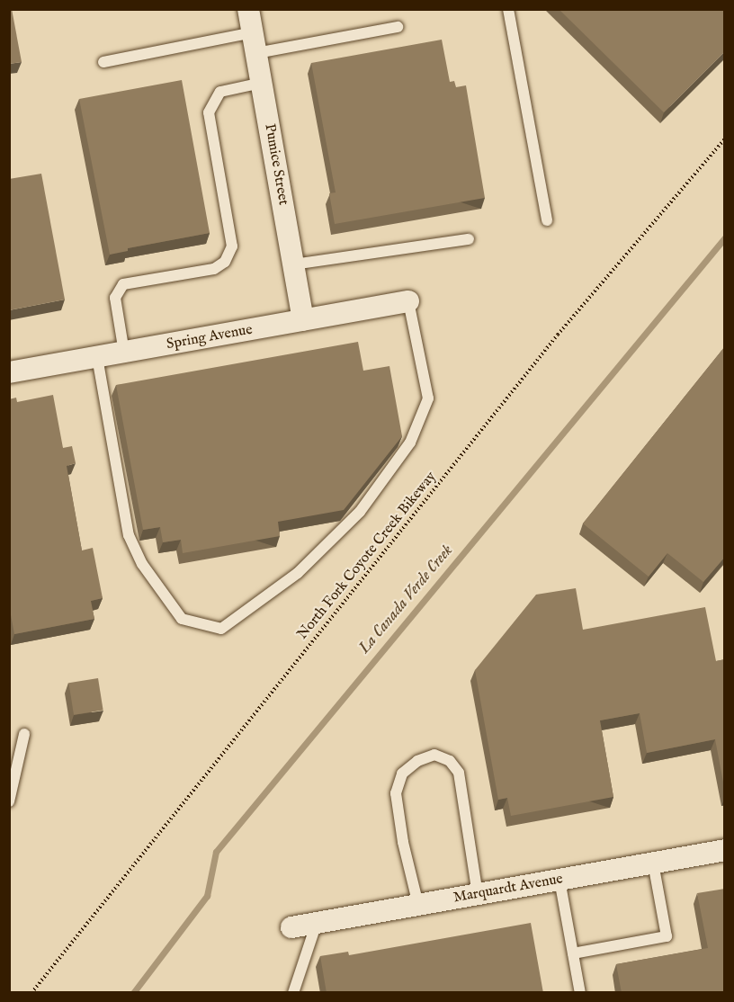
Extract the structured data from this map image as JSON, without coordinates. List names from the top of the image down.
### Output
{
  "streets": {
    "street": ["Pumice Street", "Spring Avenue", "Marquardt Avenue"],
    "path": ["North Fork Coyote Creek Bikeway"]
  },
  "crossings": [
    ["Pumice Street", "Spring Avenue"]
  ],
  "water": ["La Canada Verde Creek"]
}
